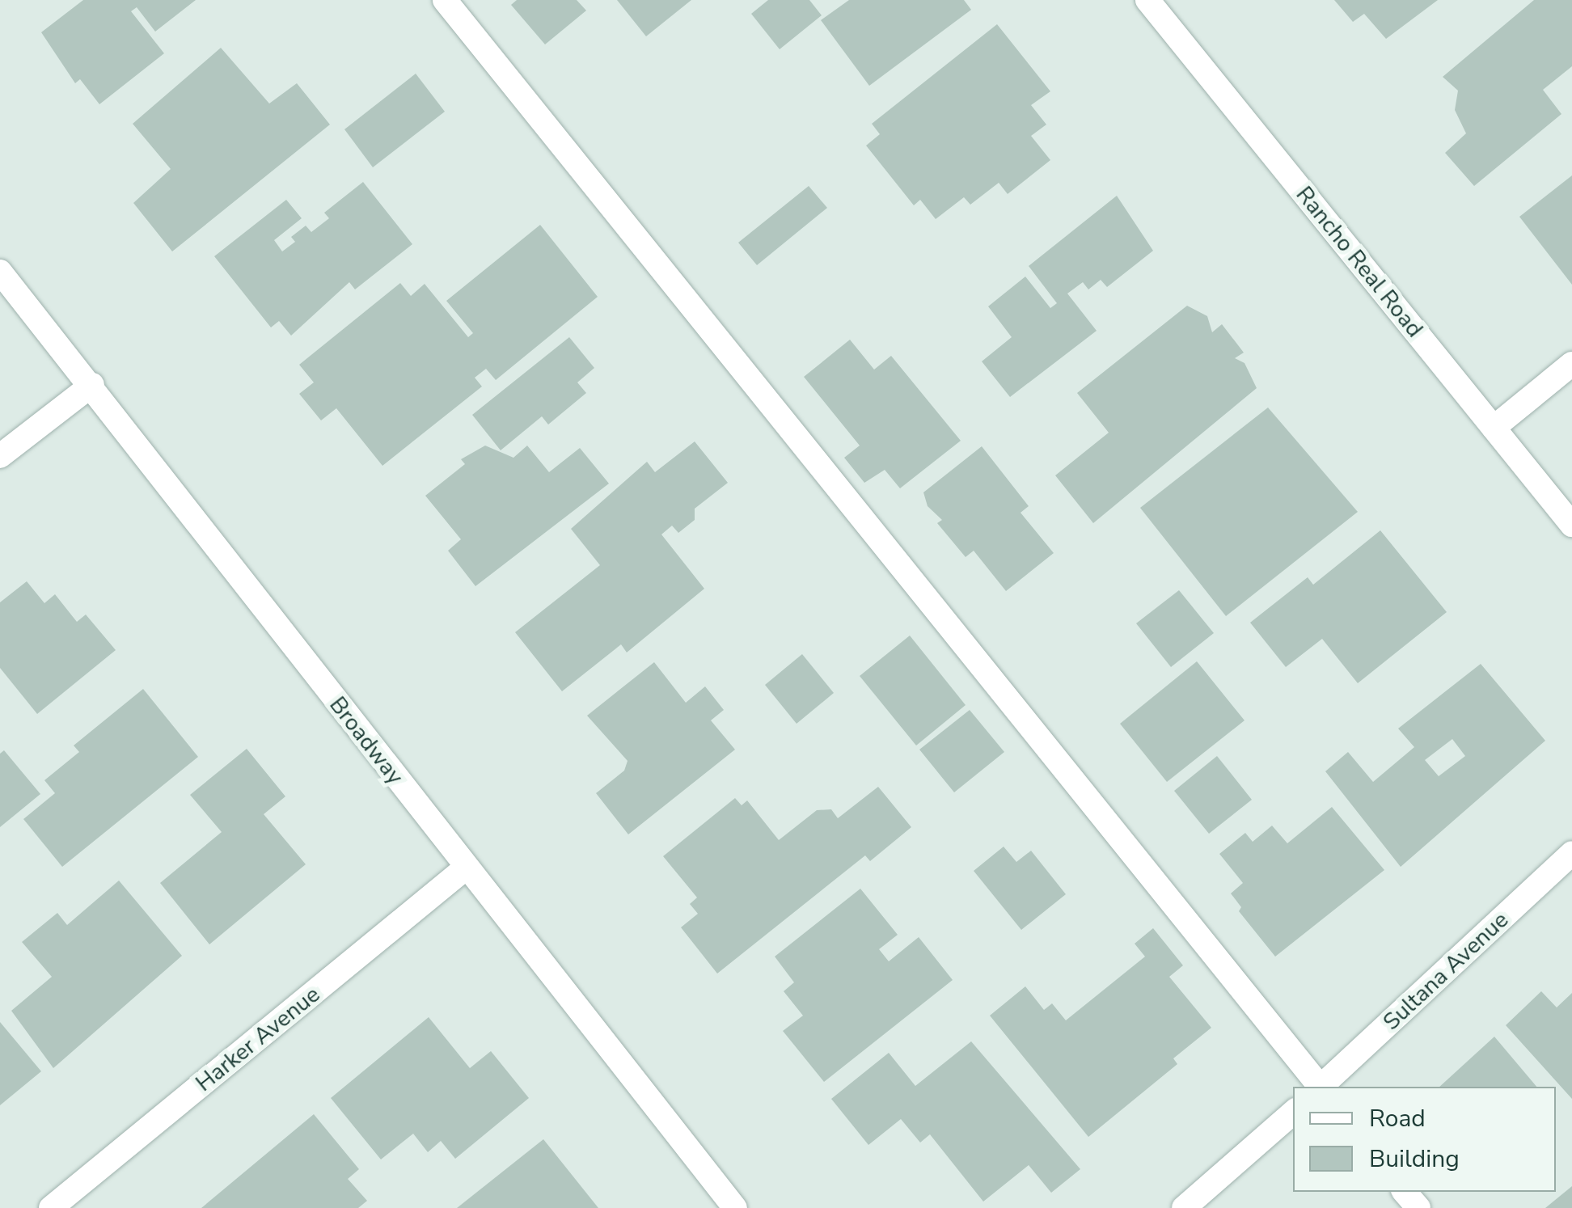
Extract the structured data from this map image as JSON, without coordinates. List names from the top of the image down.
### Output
{
  "streets": {
    "street": [
      "Rancho Real Road",
      "Broadway",
      "Sultana Avenue",
      "Harker Avenue"
    ]
  },
  "crossings": [
    ["Broadway", "Harker Avenue"]
  ],
  "legend": ["Road", "Building"]
}
